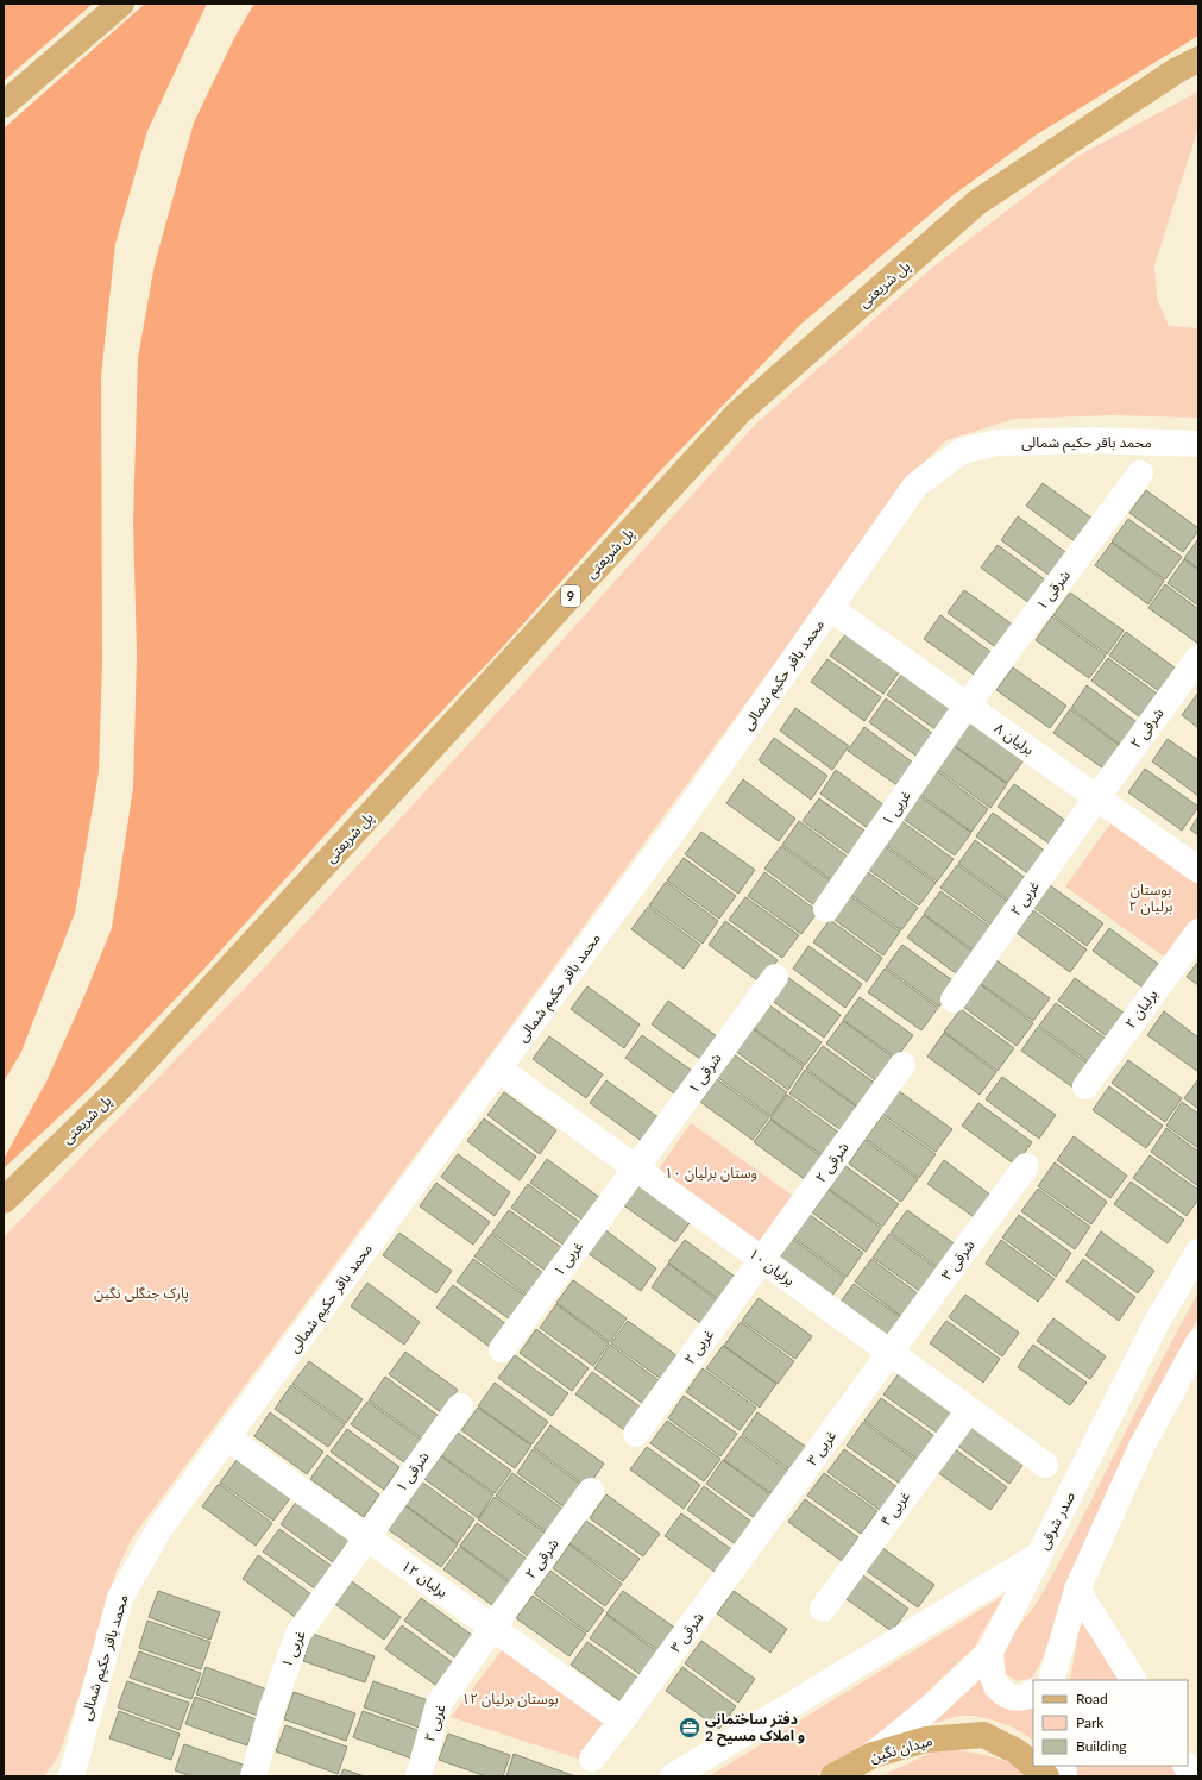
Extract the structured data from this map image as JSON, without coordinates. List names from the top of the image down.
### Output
{
  "streets": {
    "main road": ["پل شریعتی", "9", "میدان نگین"],
    "street": [
      "محمد باقر حکیم شمالی",
      "۱ شرقی",
      "۲ شرقی",
      "برلیان ۸",
      "۱ غربی",
      "۲ غربی",
      "برلیان ۲",
      "۳ شرقی",
      "برلیان ۱۰",
      "۳ غربی",
      "۴ غربی",
      "صدر شرقی",
      "برلیان ۱۲"
    ]
  },
  "crossings": [
    ["محمد باقر حکیم شمالی", "برلیان ۸"],
    ["محمد باقر حکیم شمالی", "برلیان ۱۰"],
    ["محمد باقر حکیم شمالی", "برلیان ۱۲"],
    ["۱ شرقی", "برلیان ۸"],
    ["۱ شرقی", "۱ غربی"],
    ["۱ شرقی", "برلیان ۱۰"],
    ["۱ شرقی", "برلیان ۱۲"],
    ["۲ شرقی", "برلیان ۸"],
    ["۲ شرقی", "۲ غربی"],
    ["۲ شرقی", "برلیان ۱۰"],
    ["۲ شرقی", "برلیان ۱۲"],
    ["برلیان ۸", "۱ غربی"],
    ["برلیان ۸", "۲ غربی"],
    ["۱ غربی", "برلیان ۱۰"],
    ["۱ غربی", "برلیان ۱۲"],
    ["۲ غربی", "برلیان ۱۰"],
    ["۲ غربی", "برلیان ۱۲"],
    ["۳ شرقی", "برلیان ۱۰"],
    ["۳ شرقی", "۳ غربی"],
    ["۳ شرقی", "برلیان ۱۲"],
    ["برلیان ۱۰", "۳ غربی"],
    ["برلیان ۱۰", "۴ غربی"],
    ["صدر شرقی", "میدان نگین"]
  ],
  "parks": [
    "بوستان برلیان ۲",
    "وستان برلیان ۱۰",
    "پارک جنگلی نگین",
    "بوستان برلیان ۱۲"
  ],
  "places": {
    "office": ["دفتر ساختمانی و املاک مسیح 2"]
  },
  "legend": ["Road", "Park", "Building"]
}
